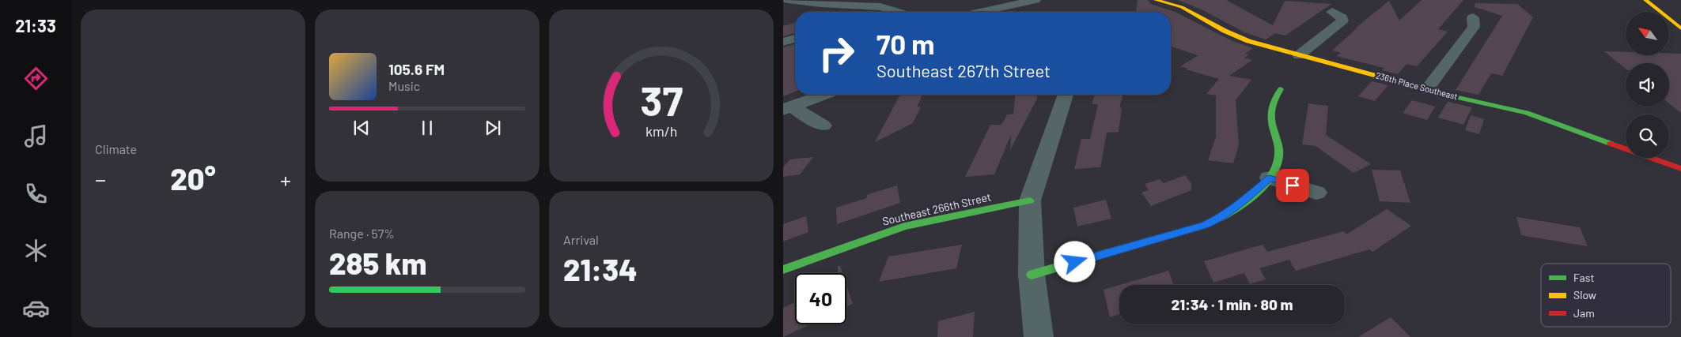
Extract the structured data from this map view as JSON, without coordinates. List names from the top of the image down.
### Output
{
  "streets": {
    "street": ["236th Place Southeast", "Southeast 266th Street"]
  },
  "legend": ["Fast", "Slow", "Jam"],
  "north": "top left",
  "page": {
    "tabs": "21:33",
    "tile": [
      "Climate",
      ["Range · 57%", "285 km"],
      ["Arrival", "21:34"]
    ],
    "turn": ["70 m", "Southeast 267th Street"],
    "song": ["105.6 FM", "Music"],
    "heat": ["−", "20°", "+"],
    "limit": "40",
    "trip": "21:34 · 1 min · 80 m",
    "gauge": ["37", "km/h"]
  }
}
